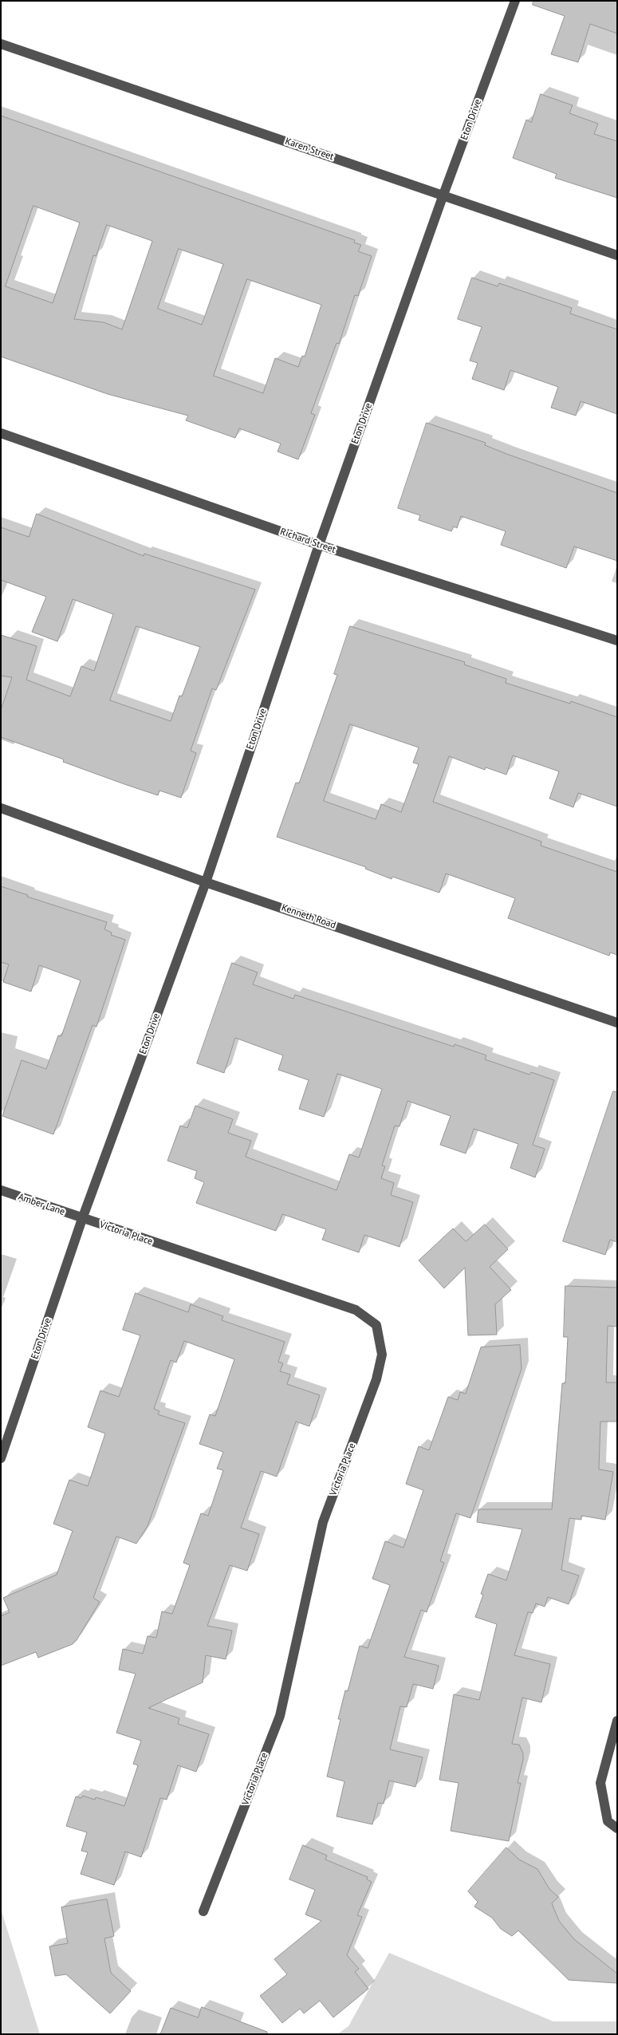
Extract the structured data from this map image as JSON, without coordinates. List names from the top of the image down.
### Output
{
  "streets": {
    "street": [
      "Eton Drive",
      "Karen Street",
      "Richard Street",
      "Kenneth Road",
      "Amber Lane",
      "Victoria Place"
    ]
  },
  "crossings": [
    ["Eton Drive", "Karen Street"],
    ["Eton Drive", "Richard Street"],
    ["Eton Drive", "Kenneth Road"],
    ["Eton Drive", "Amber Lane"],
    ["Eton Drive", "Victoria Place"],
    ["Amber Lane", "Victoria Place"]
  ]
}
